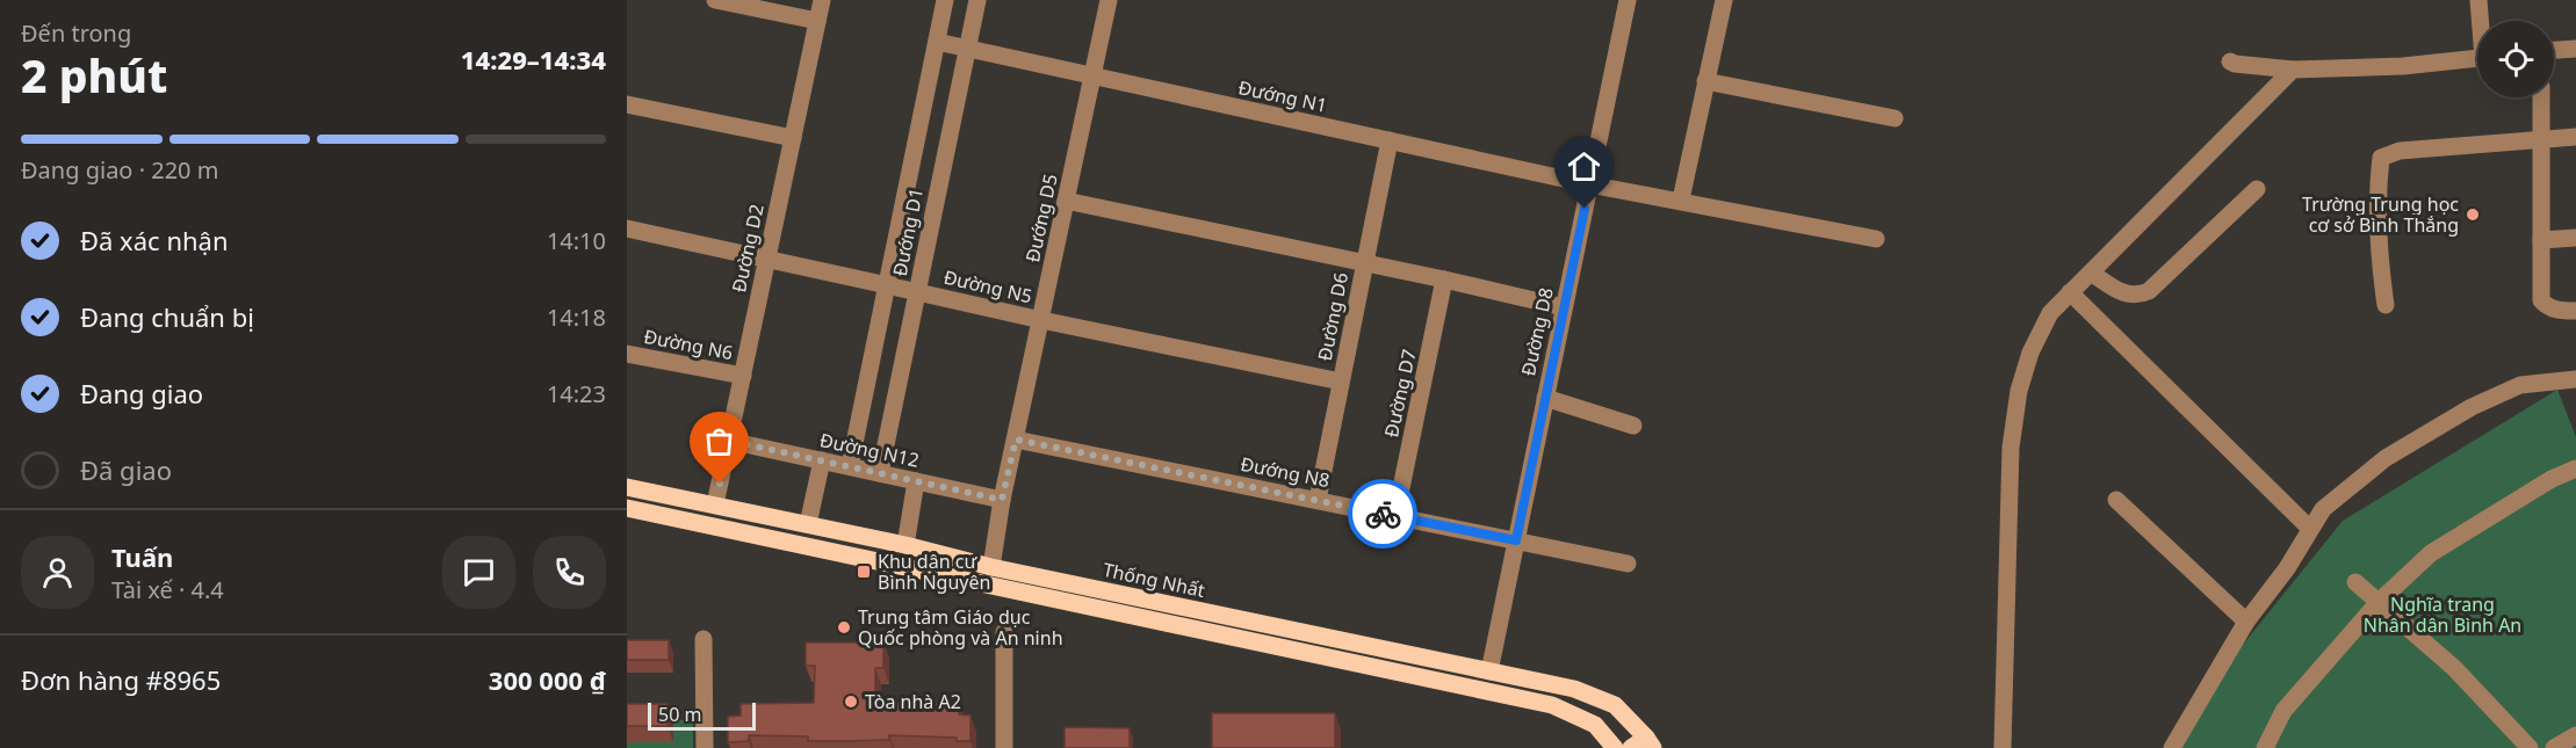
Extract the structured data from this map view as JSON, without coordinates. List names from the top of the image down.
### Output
{
  "streets": {
    "main road": ["Thống Nhất"],
    "street": [
      "Đướng N1",
      "Đướng D5",
      "Đướng D1",
      "Đường D2",
      "Đường N5",
      "Đường D6",
      "Đường D8",
      "Đường N6",
      "Đường D7",
      "Đường N12",
      "Đướng N8"
    ]
  },
  "crossings": [
    ["Đướng N1", "Đướng D5"],
    ["Đướng N1", "Đướng D1"],
    ["Đướng N1", "Đường D6"],
    ["Đướng N1", "Đường D8"],
    ["Đướng D5", "Đường N5"],
    ["Đướng D5", "Đường N12"],
    ["Đướng D5", "Đướng N8"],
    ["Đướng D5", "Thống Nhất"],
    ["Đướng D1", "Đường N5"],
    ["Đướng D1", "Đường N12"],
    ["Đường D2", "Đường N5"],
    ["Đường D2", "Đường N6"],
    ["Đường D2", "Đường N12"],
    ["Đường D2", "Thống Nhất"],
    ["Đường N5", "Đường D6"],
    ["Đường D6", "Đướng N8"],
    ["Đường D8", "Đướng N8"],
    ["Đường D8", "Thống Nhất"],
    ["Đường D7", "Đướng N8"]
  ],
  "parks": ["Nghĩa trang Nhân dân Bình An"],
  "places": {
    "other": ["Trường Trung học cơ sở Bình Thắng", "Trung tâm Giáo dục Quốc phòng và An ninh", "Tòa nhà A2"],
    "transit": ["Khu dân cư Bình Nguyên"]
  },
  "scale_bar": "50 m",
  "page": {
    "heading": ["2 phút", "Đến trong", "14:29–14:34"],
    "panel": [
      "Tuấn",
      "Tài xế · 4.4",
      "Đơn hàng #8965",
      "300 000 ₫"
    ],
    "bar": "Đang giao · 220 m",
    "list": [
      ["Đã xác nhận", "14:10"],
      ["Đang chuẩn bị", "14:18"],
      ["Đang giao", "14:23"],
      "Đã giao"
    ],
    "scale": "50 m"
  }
}
